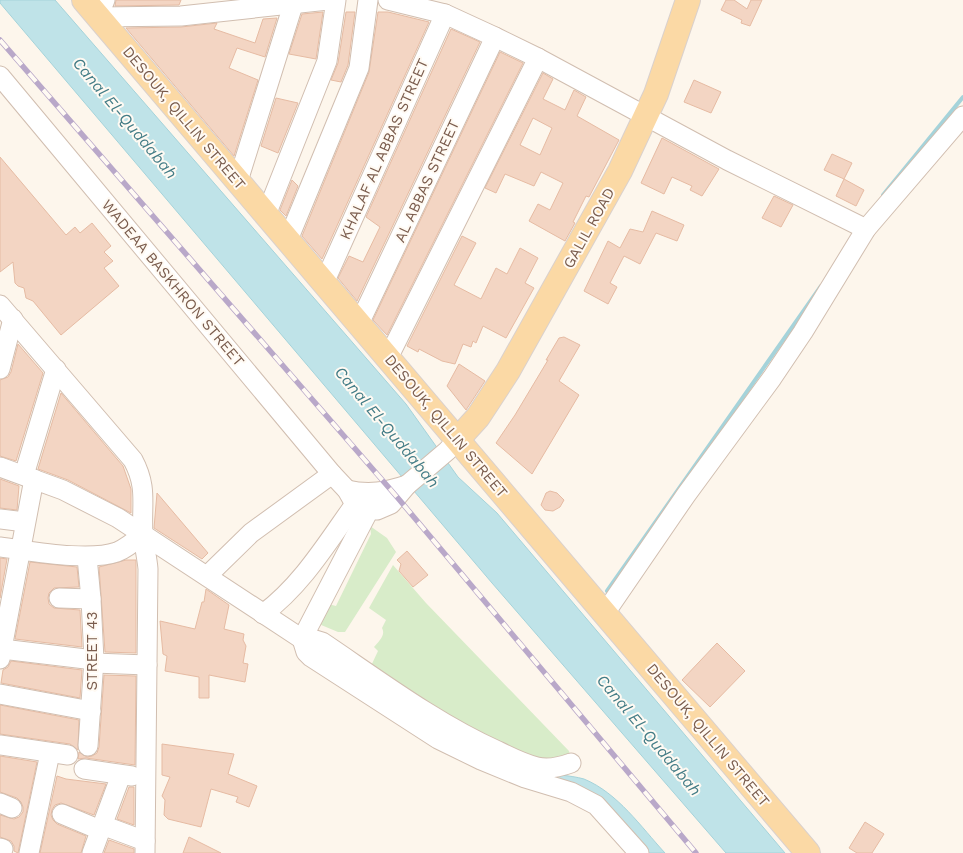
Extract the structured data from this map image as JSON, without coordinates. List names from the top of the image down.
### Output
{
  "streets": {
    "main road": ["DESOUK, QILLIN STREET", "GALIL ROAD"],
    "street": [
      "KHALAF AL ABBAS STREET",
      "AL ABBAS STREET",
      "WADEAA BASKHRON STREET",
      "STREET 43"
    ]
  },
  "crossings": [
    ["DESOUK, QILLIN STREET", "KHALAF AL ABBAS STREET"],
    ["DESOUK, QILLIN STREET", "AL ABBAS STREET"],
    ["DESOUK, QILLIN STREET", "GALIL ROAD"]
  ],
  "water": ["Canal El-Quddabah"]
}
